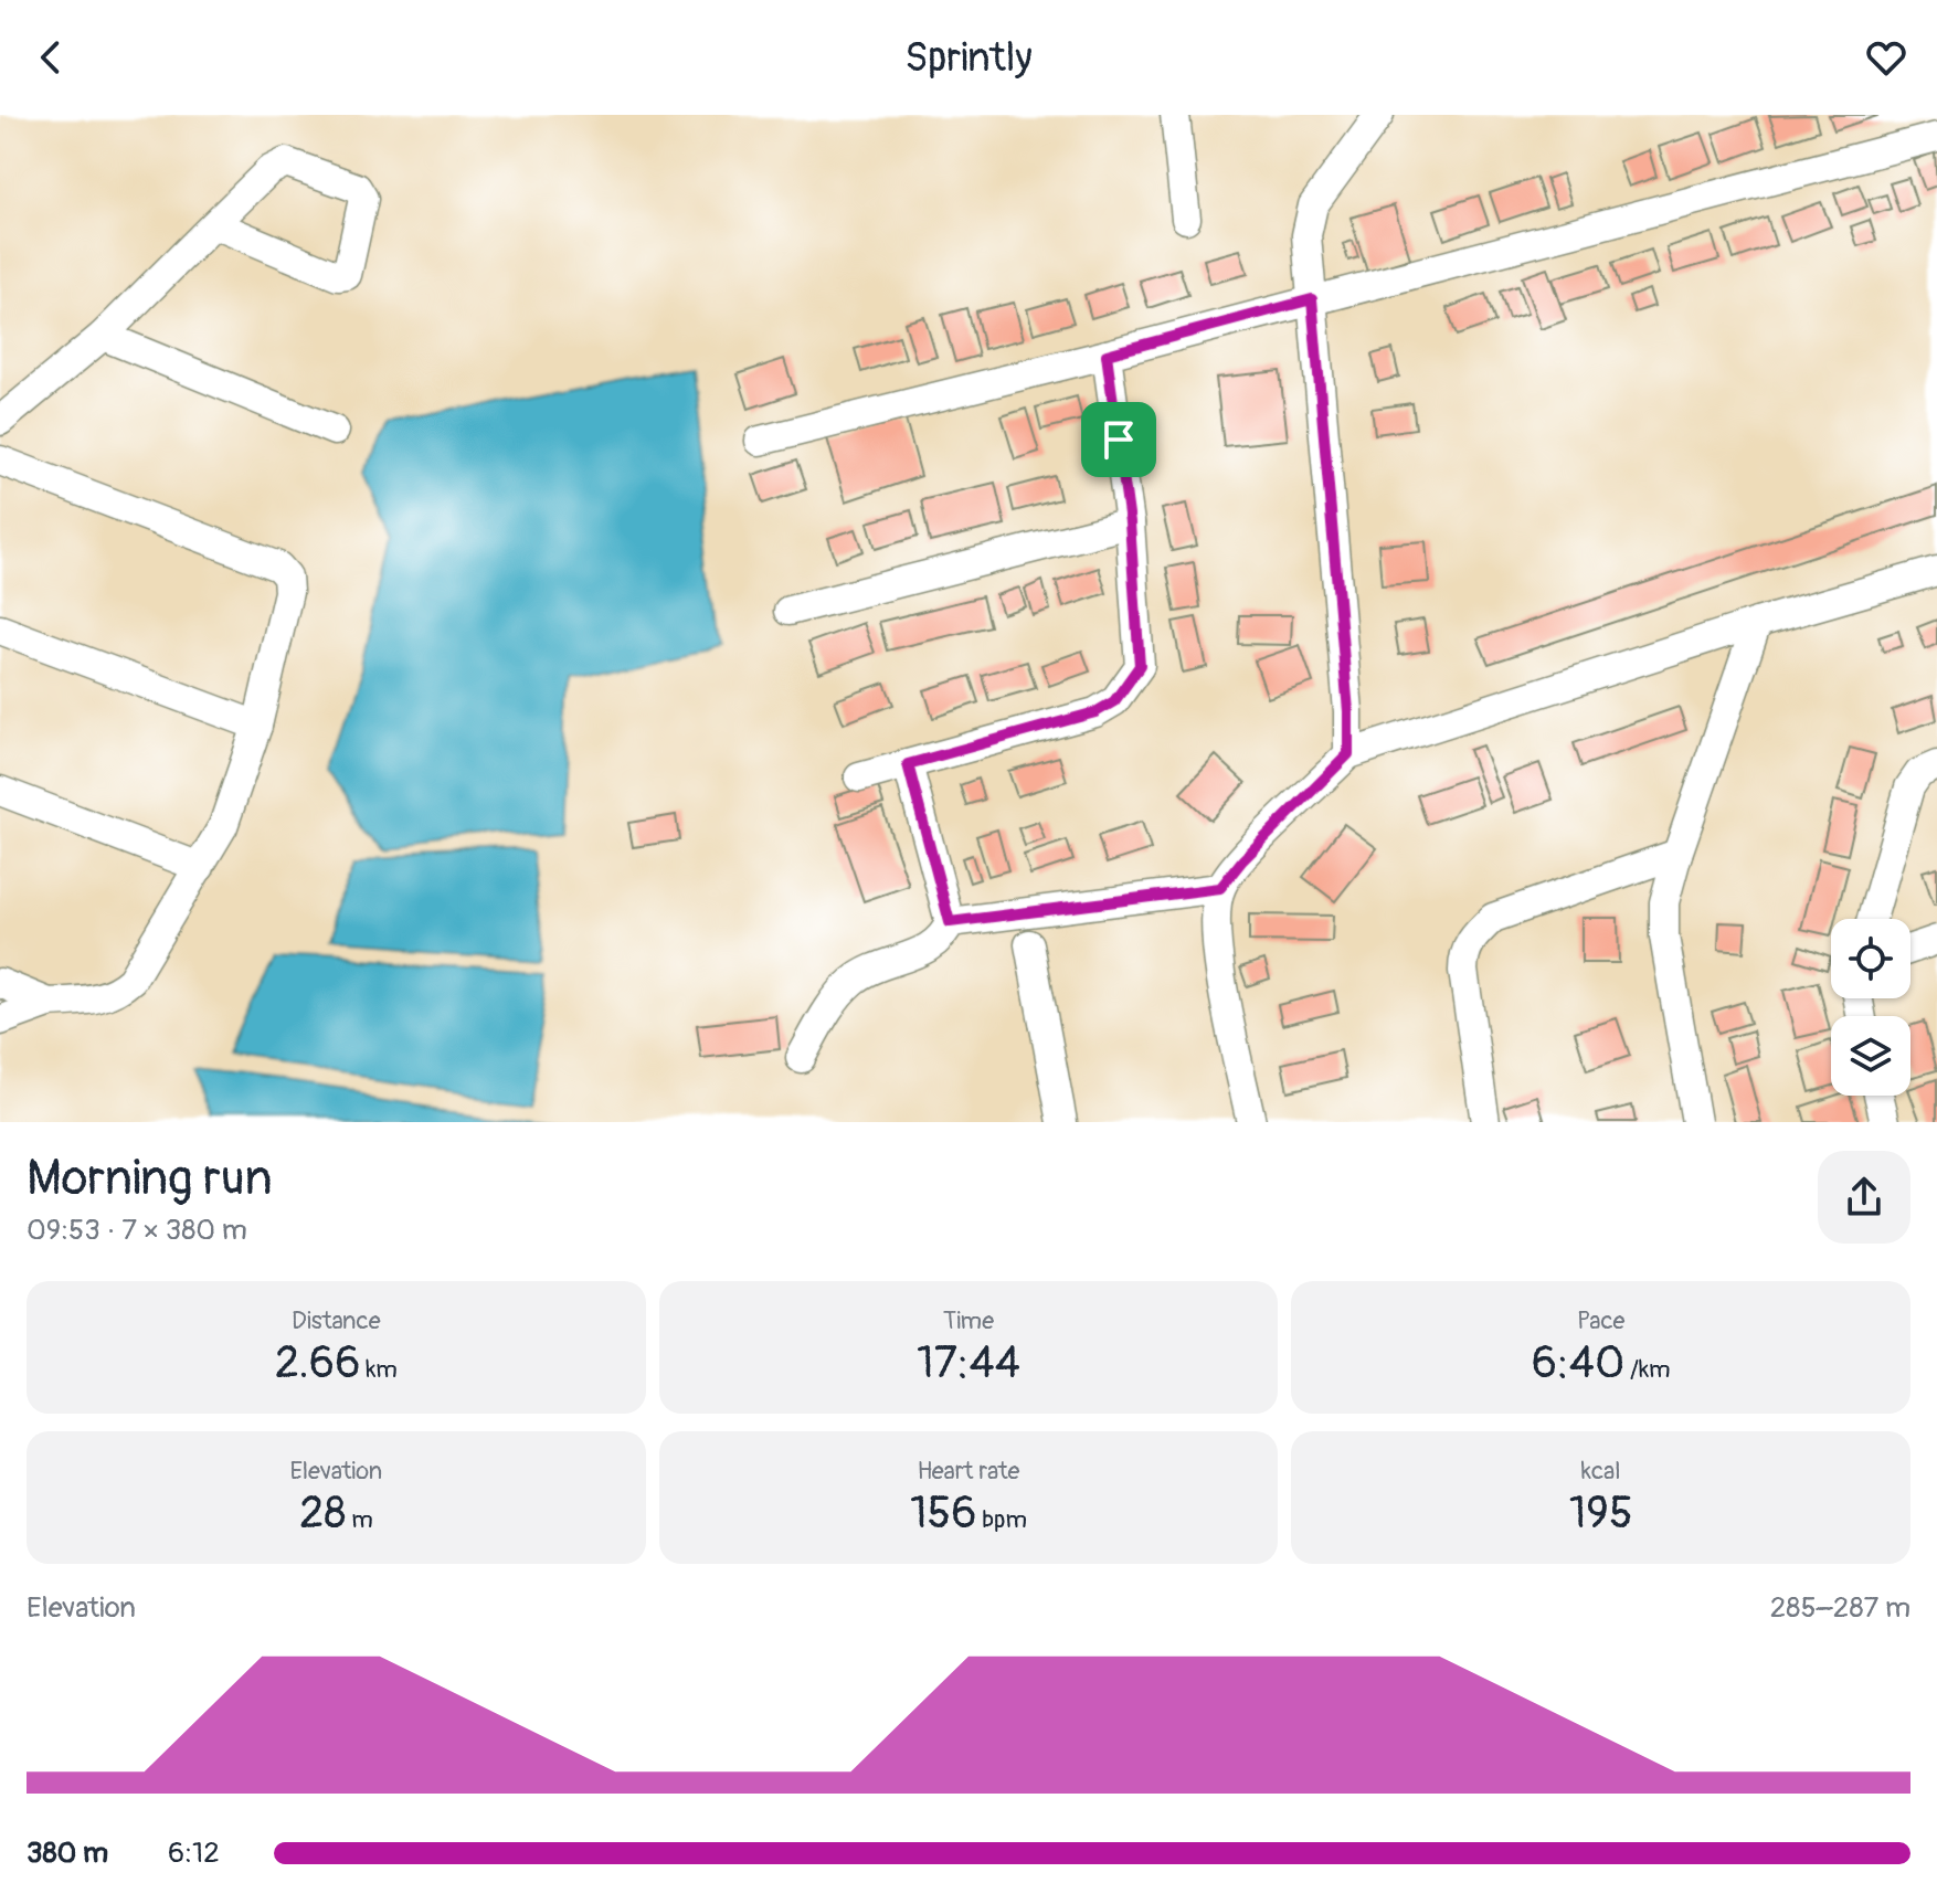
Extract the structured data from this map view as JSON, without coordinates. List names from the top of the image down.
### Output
{
  "page": {
    "header": "Sprintly",
    "heading": ["Morning run", "09:53 · 7 × 380 m"],
    "stats": [
      ["Distance", "2.66 km"],
      ["Time", "17:44"],
      ["Pace", "6:40 /km"],
      ["Elevation", "28 m"],
      ["Heart rate", "156 bpm"],
      ["kcal", "195"]
    ],
    "chart": ["Elevation", "285–287 m"],
    "list": [
      {
        "name": "380 m",
        "note": "6:12"
      }
    ]
  }
}
